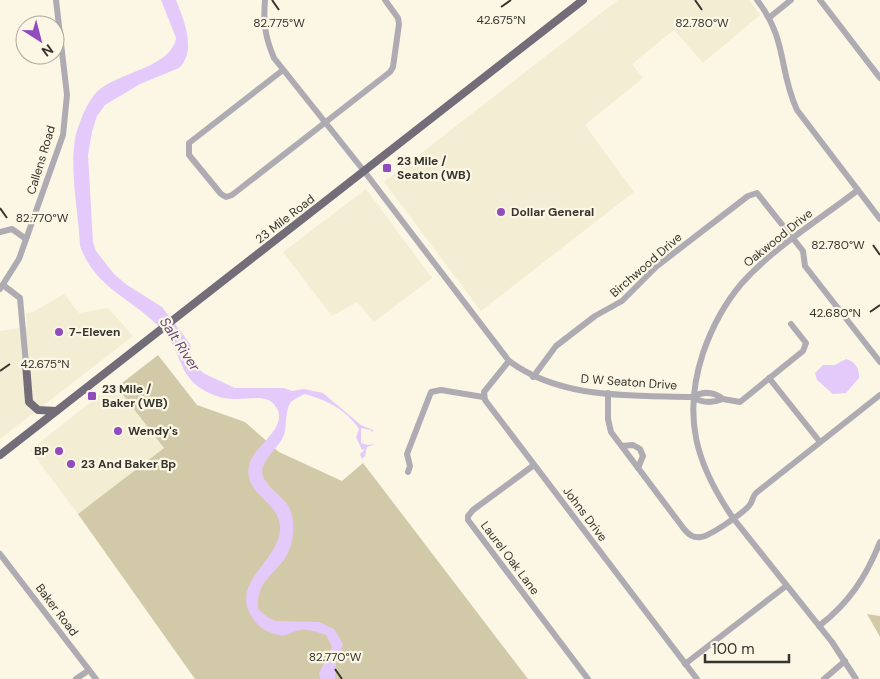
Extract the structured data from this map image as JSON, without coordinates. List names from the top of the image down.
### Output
{
  "streets": {
    "main road": ["23 Mile Road"],
    "street": [
      "Callens Road",
      "Oakwood Drive",
      "Birchwood Drive",
      "D W Seaton Drive",
      "Johns Drive",
      "Laurel Oak Lane",
      "Baker Road"
    ]
  },
  "crossings": [
    ["23 Mile Road", "D W Seaton Drive"],
    ["Oakwood Drive", "Birchwood Drive"],
    ["Oakwood Drive", "D W Seaton Drive"],
    ["Birchwood Drive", "D W Seaton Drive"],
    ["Johns Drive", "Laurel Oak Lane"]
  ],
  "water": ["Salt River"],
  "places": {
    "transit": ["23 Mile / Seaton (WB)", "23 Mile / Baker (WB)"],
    "other": [
      "Dollar General",
      "7-Eleven",
      "Wendy's",
      "BP",
      "23 And Baker Bp"
    ]
  },
  "scale_bar": "100 m",
  "north": "bottom right",
  "coordinates": [
    "42.675°N",
    "82.775°W",
    "82.780°W",
    "82.770°W",
    "42.680°N"
  ]
}
